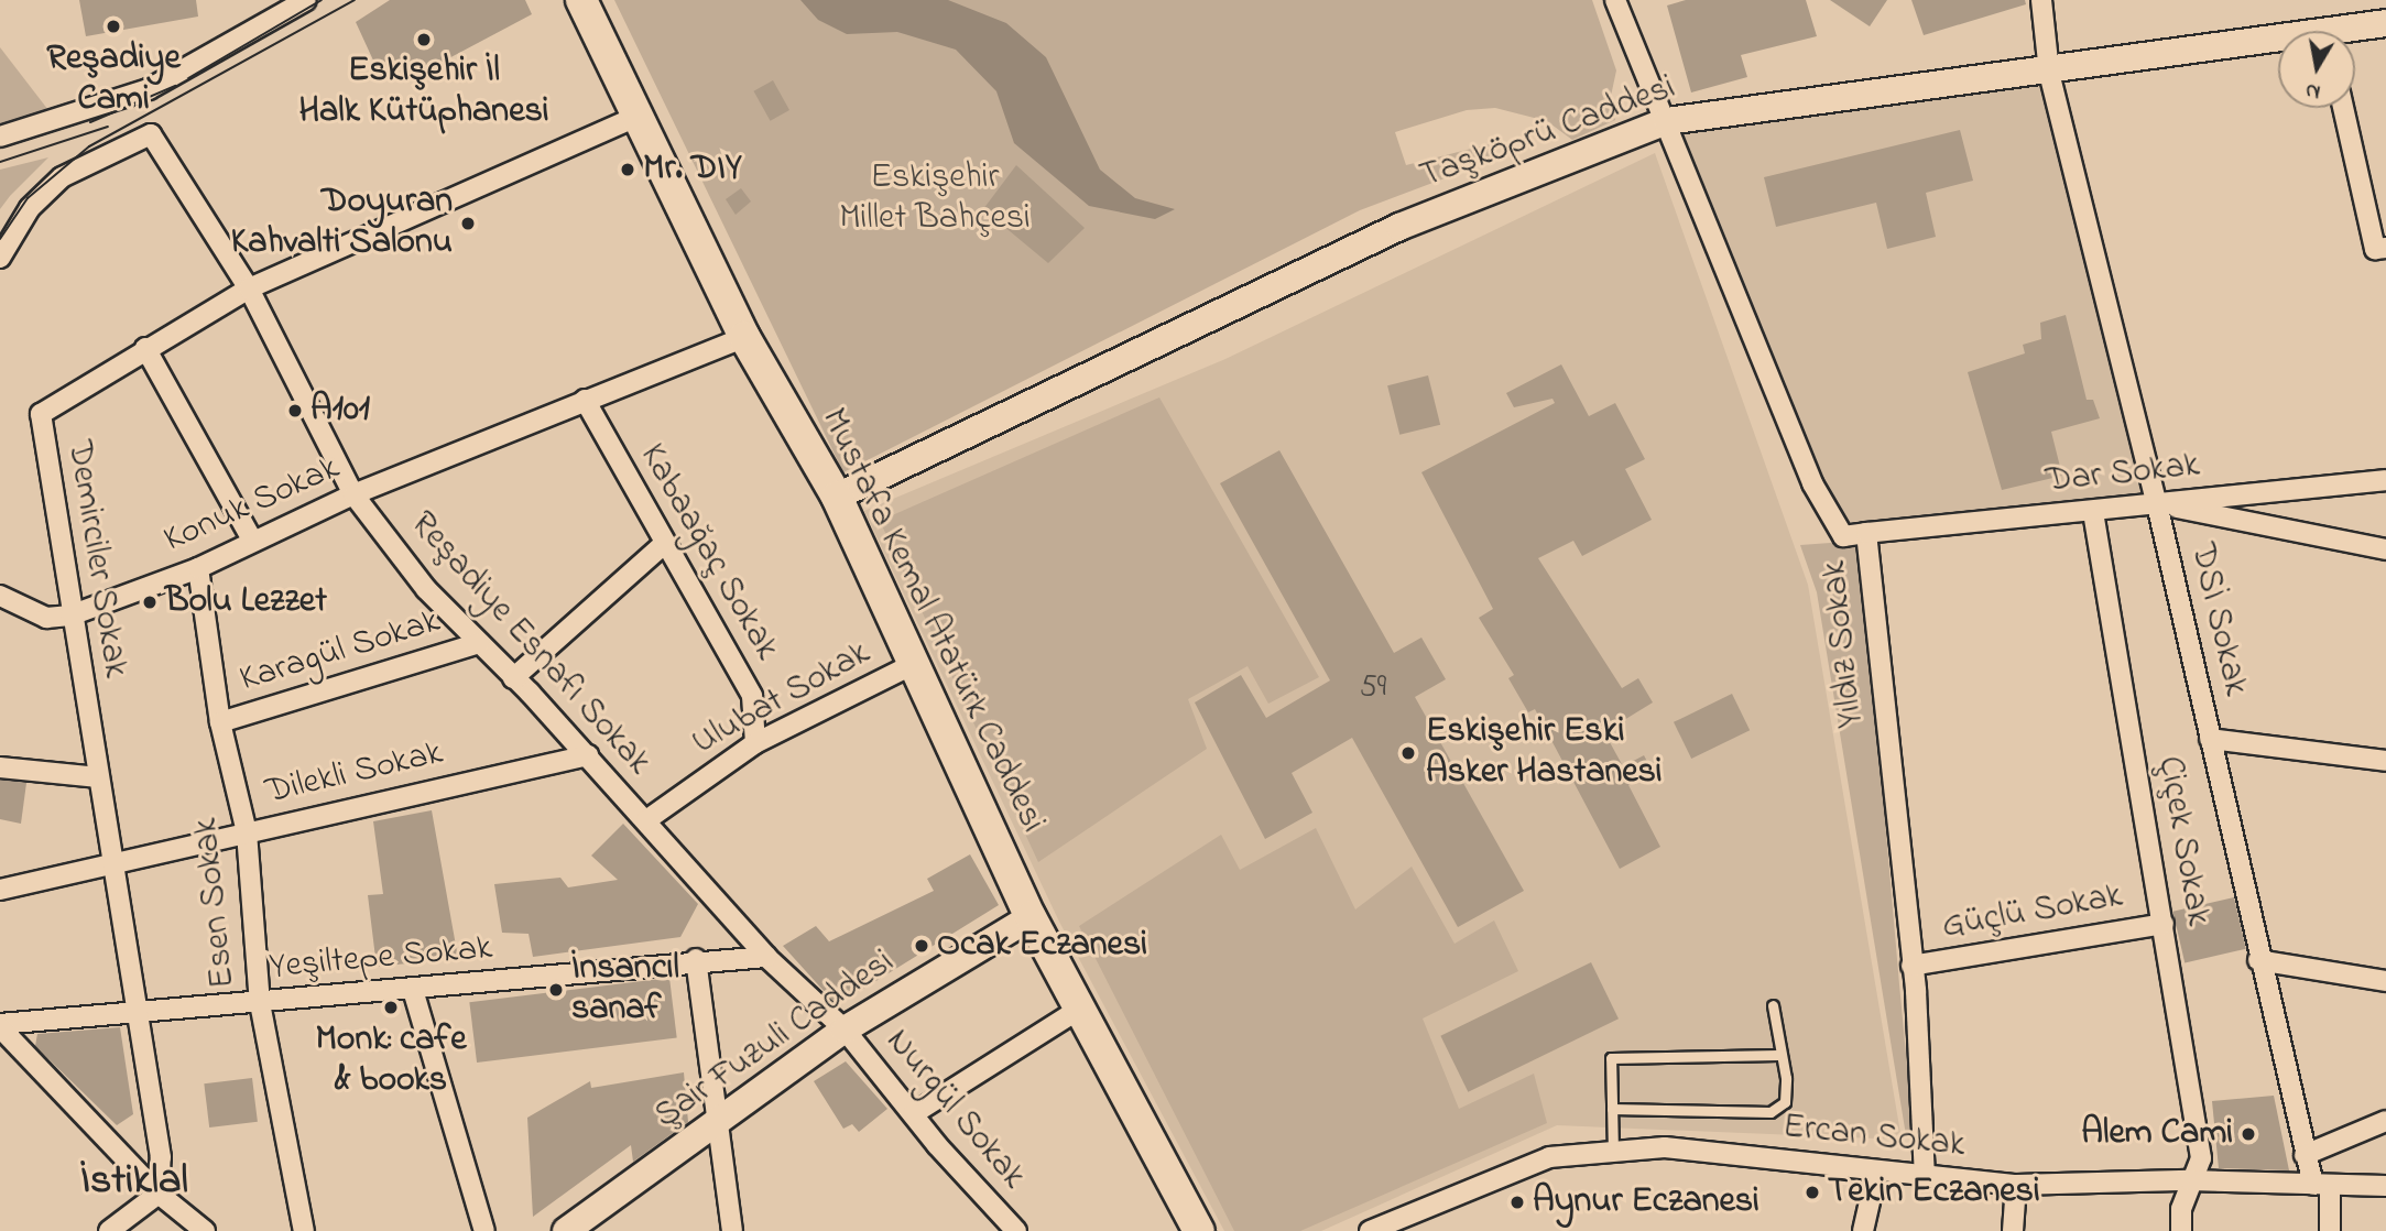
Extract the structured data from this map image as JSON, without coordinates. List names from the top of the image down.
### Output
{
  "streets": {
    "main road": ["Taşköprü Caddesi", "Mustafa Kemal Atatürk Caddesi", "Şair Fuzuli Caddesi"],
    "street": [
      "Dar Sokak",
      "Konuk Sokak",
      "Kabaağaç Sokak",
      "Demirciler Sokak",
      "DSİ Sokak",
      "Reşadiye Esnafı Sokak",
      "Yıldız Sokak",
      "Karagül Sokak",
      "Ulubat Sokak",
      "Dilekli Sokak",
      "Çiçek Sokak",
      "Esen Sokak",
      "Güçlü Sokak",
      "Yeşiltepe Sokak",
      "Nurgül Sokak",
      "Ercan Sokak"
    ]
  },
  "crossings": [
    ["Taşköprü Caddesi", "DSİ Sokak"],
    ["Taşköprü Caddesi", "Mustafa Kemal Atatürk Caddesi"],
    ["Taşköprü Caddesi", "Yıldız Sokak"],
    ["Dar Sokak", "DSİ Sokak"],
    ["Dar Sokak", "Yıldız Sokak"],
    ["Dar Sokak", "Çiçek Sokak"],
    ["Konuk Sokak", "Kabaağaç Sokak"],
    ["Konuk Sokak", "Demirciler Sokak"],
    ["Konuk Sokak", "Mustafa Kemal Atatürk Caddesi"],
    ["Konuk Sokak", "Reşadiye Esnafı Sokak"],
    ["Konuk Sokak", "Esen Sokak"],
    ["Kabaağaç Sokak", "Ulubat Sokak"],
    ["Demirciler Sokak", "Mustafa Kemal Atatürk Caddesi"],
    ["Demirciler Sokak", "Reşadiye Esnafı Sokak"],
    ["Demirciler Sokak", "Dilekli Sokak"],
    ["Demirciler Sokak", "Yeşiltepe Sokak"],
    ["DSİ Sokak", "Ercan Sokak"],
    ["Mustafa Kemal Atatürk Caddesi", "Ulubat Sokak"],
    ["Mustafa Kemal Atatürk Caddesi", "Şair Fuzuli Caddesi"],
    ["Reşadiye Esnafı Sokak", "Karagül Sokak"],
    ["Reşadiye Esnafı Sokak", "Ulubat Sokak"],
    ["Reşadiye Esnafı Sokak", "Dilekli Sokak"],
    ["Reşadiye Esnafı Sokak", "Yeşiltepe Sokak"],
    ["Reşadiye Esnafı Sokak", "Şair Fuzuli Caddesi"],
    ["Reşadiye Esnafı Sokak", "Nurgül Sokak"],
    ["Yıldız Sokak", "Güçlü Sokak"],
    ["Yıldız Sokak", "Ercan Sokak"],
    ["Karagül Sokak", "Esen Sokak"],
    ["Dilekli Sokak", "Esen Sokak"],
    ["Çiçek Sokak", "Güçlü Sokak"],
    ["Çiçek Sokak", "Ercan Sokak"],
    ["Esen Sokak", "Yeşiltepe Sokak"],
    ["Şair Fuzuli Caddesi", "Nurgül Sokak"]
  ],
  "districts": ["İstiklal"],
  "parks": ["Eskişehir Millet Bahçesi"],
  "places": [
    "Reşadiye Cami",
    "Eskişehir İl Halk Kütüphanesi",
    "Mr. DIY",
    "Doyuran Kahvalti Salonu",
    "A101",
    "Bolu Lezzet",
    "Eskişehir Eski Asker Hastanesi",
    "Ocak Eczanesi",
    "İnsancıl sanaf",
    "Monk: cafe & books",
    "Alem Cami",
    "Tekin Eczanesi",
    "Aynur Eczanesi"
  ],
  "house_numbers": ["59"],
  "north": "bottom"
}
